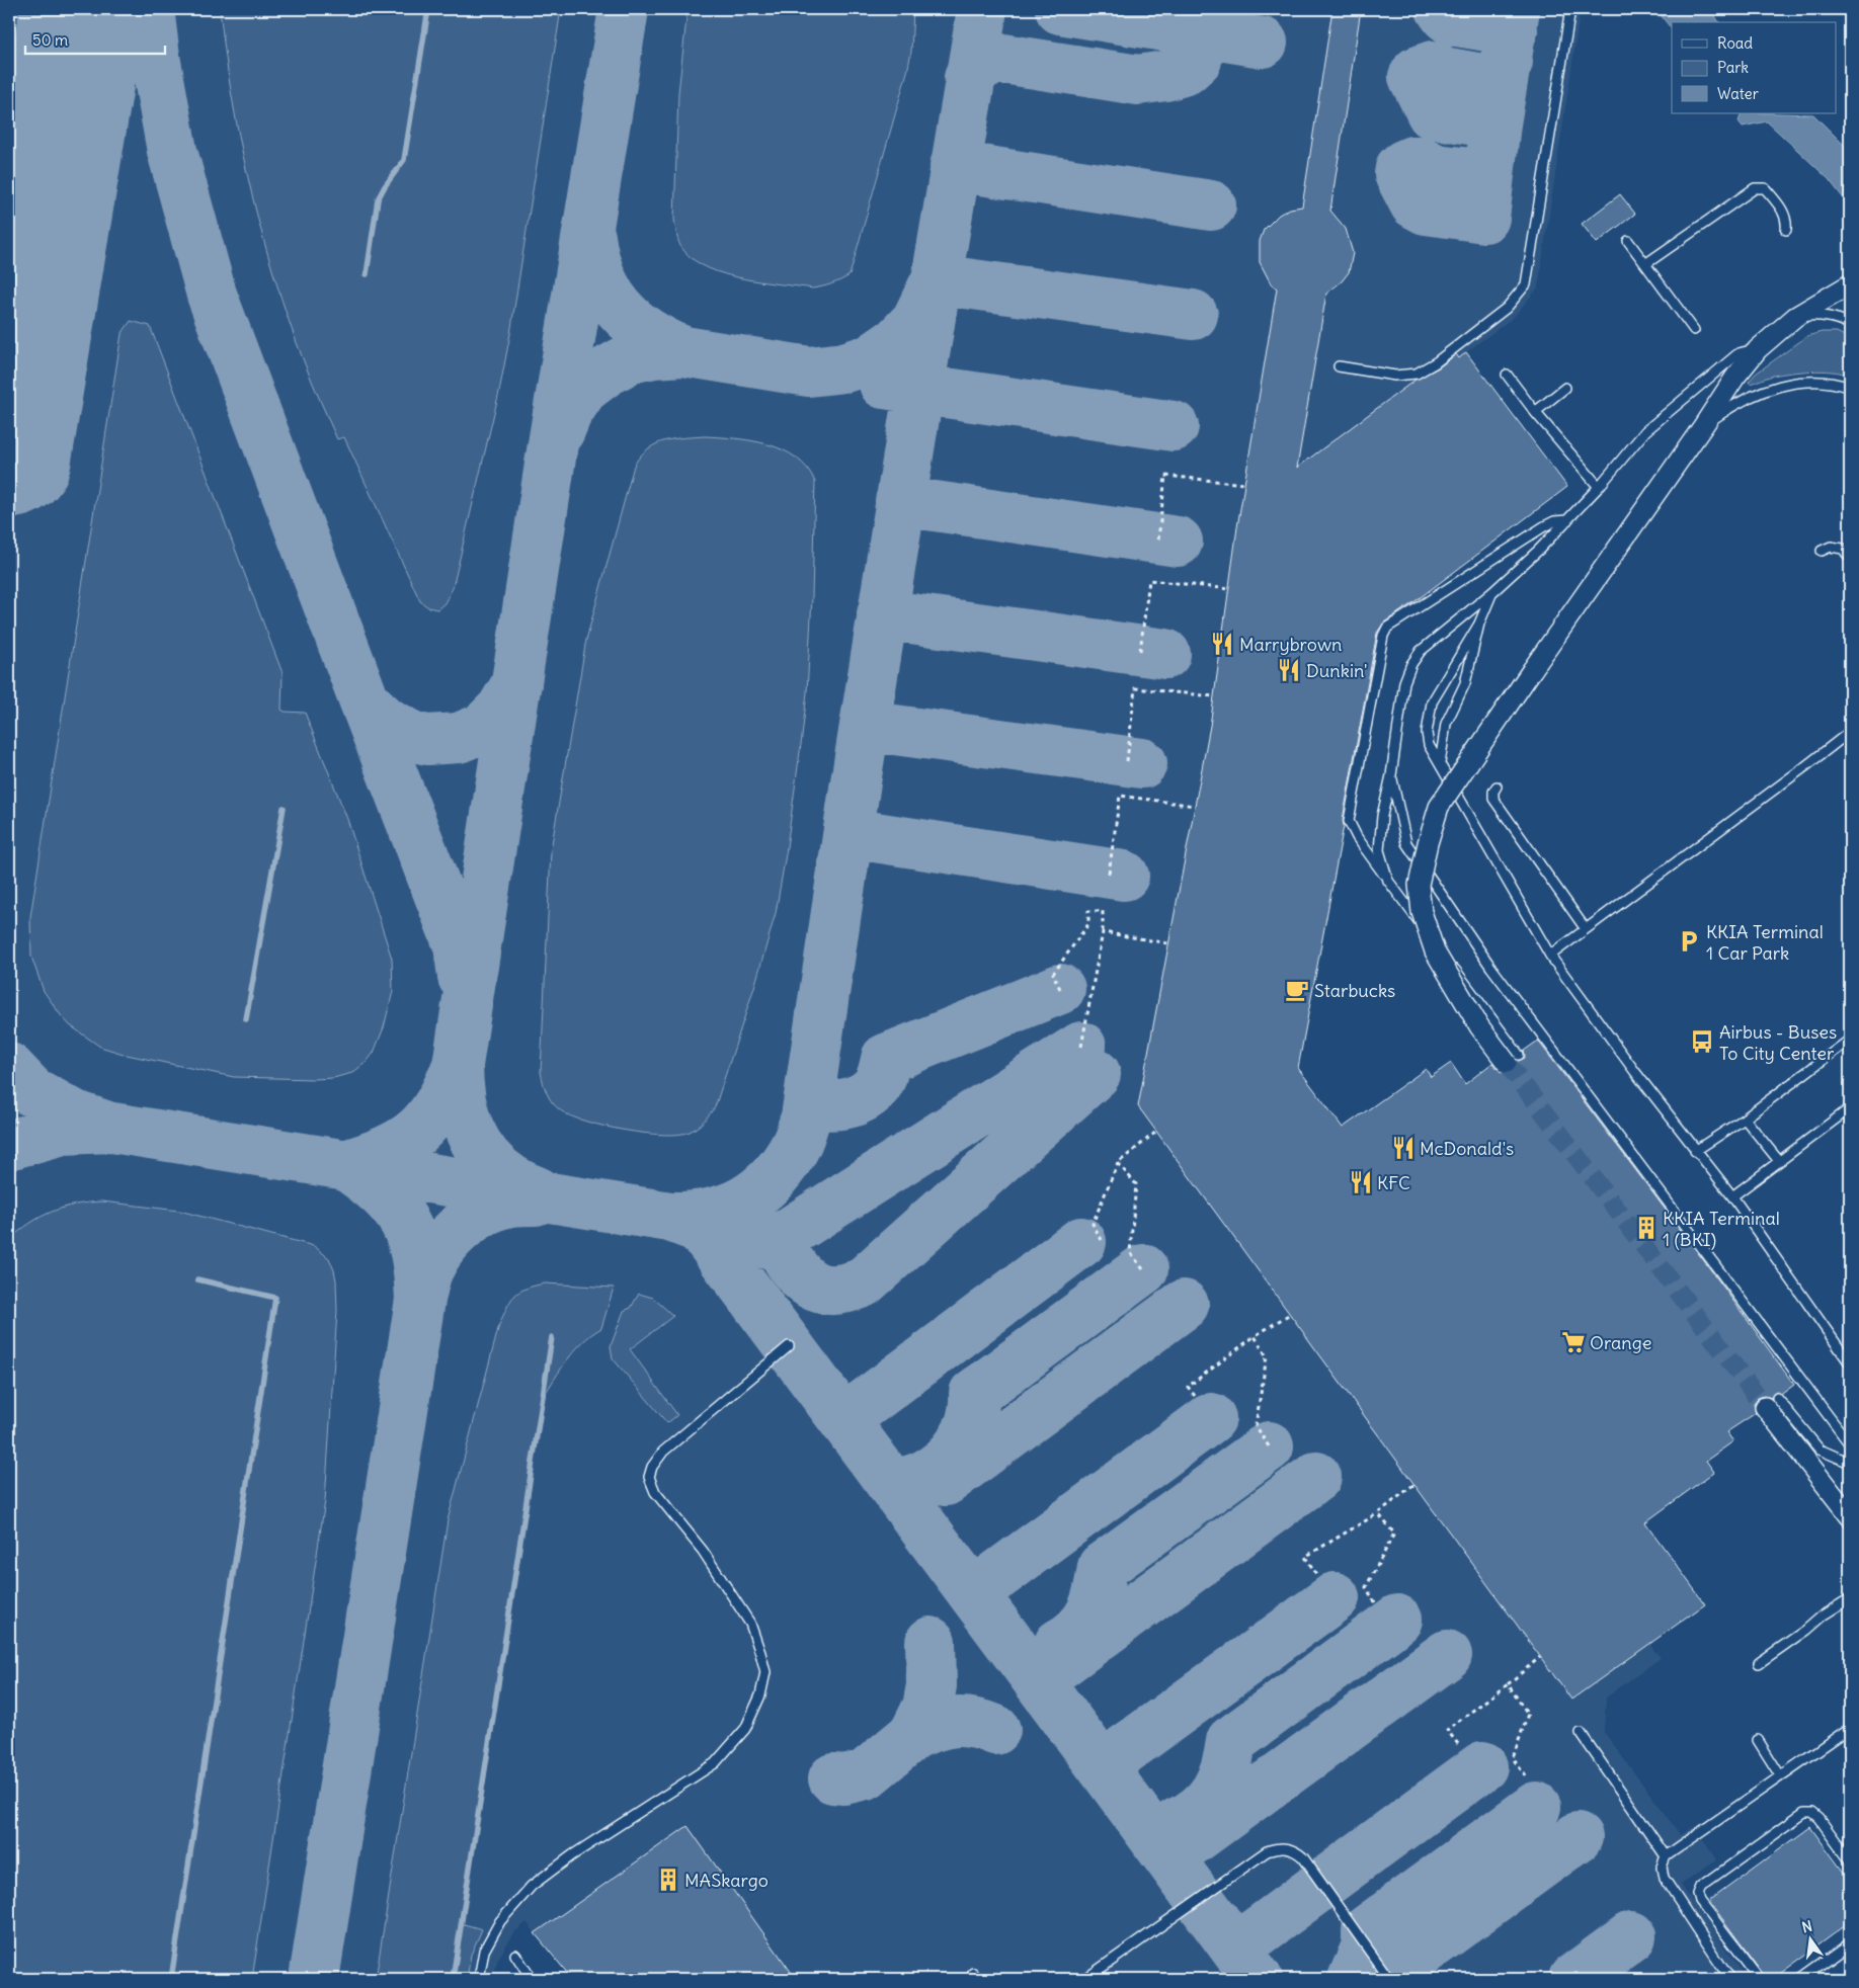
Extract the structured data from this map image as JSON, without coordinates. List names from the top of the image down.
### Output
{
  "places": {
    "restaurant": [
      "Marrybrown",
      "Dunkin'",
      "McDonald's",
      "KFC"
    ],
    "parking": ["KKIA Terminal 1 Car Park"],
    "cafe": ["Starbucks"],
    "bus stop": ["Airbus - Buses To City Center"],
    "building": ["KKIA Terminal 1 (BKI)", "MASkargo"],
    "supermarket": ["Orange"]
  },
  "legend": ["Road", "Park", "Water"],
  "scale_bar": "50 m",
  "north": "top"
}
